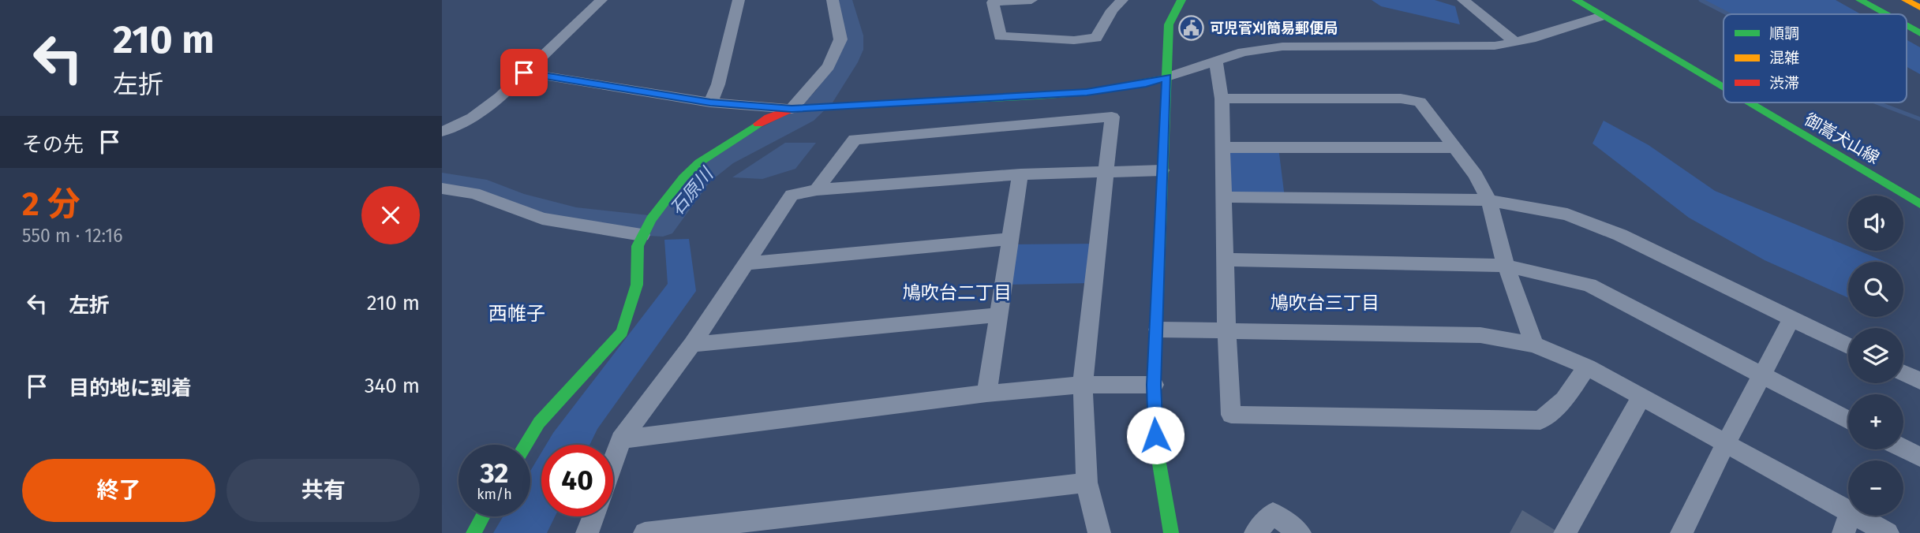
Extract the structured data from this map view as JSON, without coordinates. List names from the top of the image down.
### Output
{
  "streets": {
    "main road": ["御嵩犬山線"]
  },
  "districts": ["鳩吹台二丁目", "鳩吹台三丁目", "西帷子"],
  "water": ["石原川"],
  "places": {
    "public building": ["可児菅刈簡易郵便局"]
  },
  "legend": ["順調", "混雑", "渋滞"],
  "page": {
    "turn": ["210 m", "左折"],
    "then": "その先",
    "heading": ["2 分", "550 m · 12:16"],
    "map_buttons": ["+", "−"],
    "list": [
      {
        "name": "左折",
        "value": "210 m"
      },
      {
        "name": "目的地に到着",
        "value": "340 m"
      }
    ],
    "speed": "32 km/h",
    "limit": "40",
    "buttons": ["終了", "共有"]
  }
}
